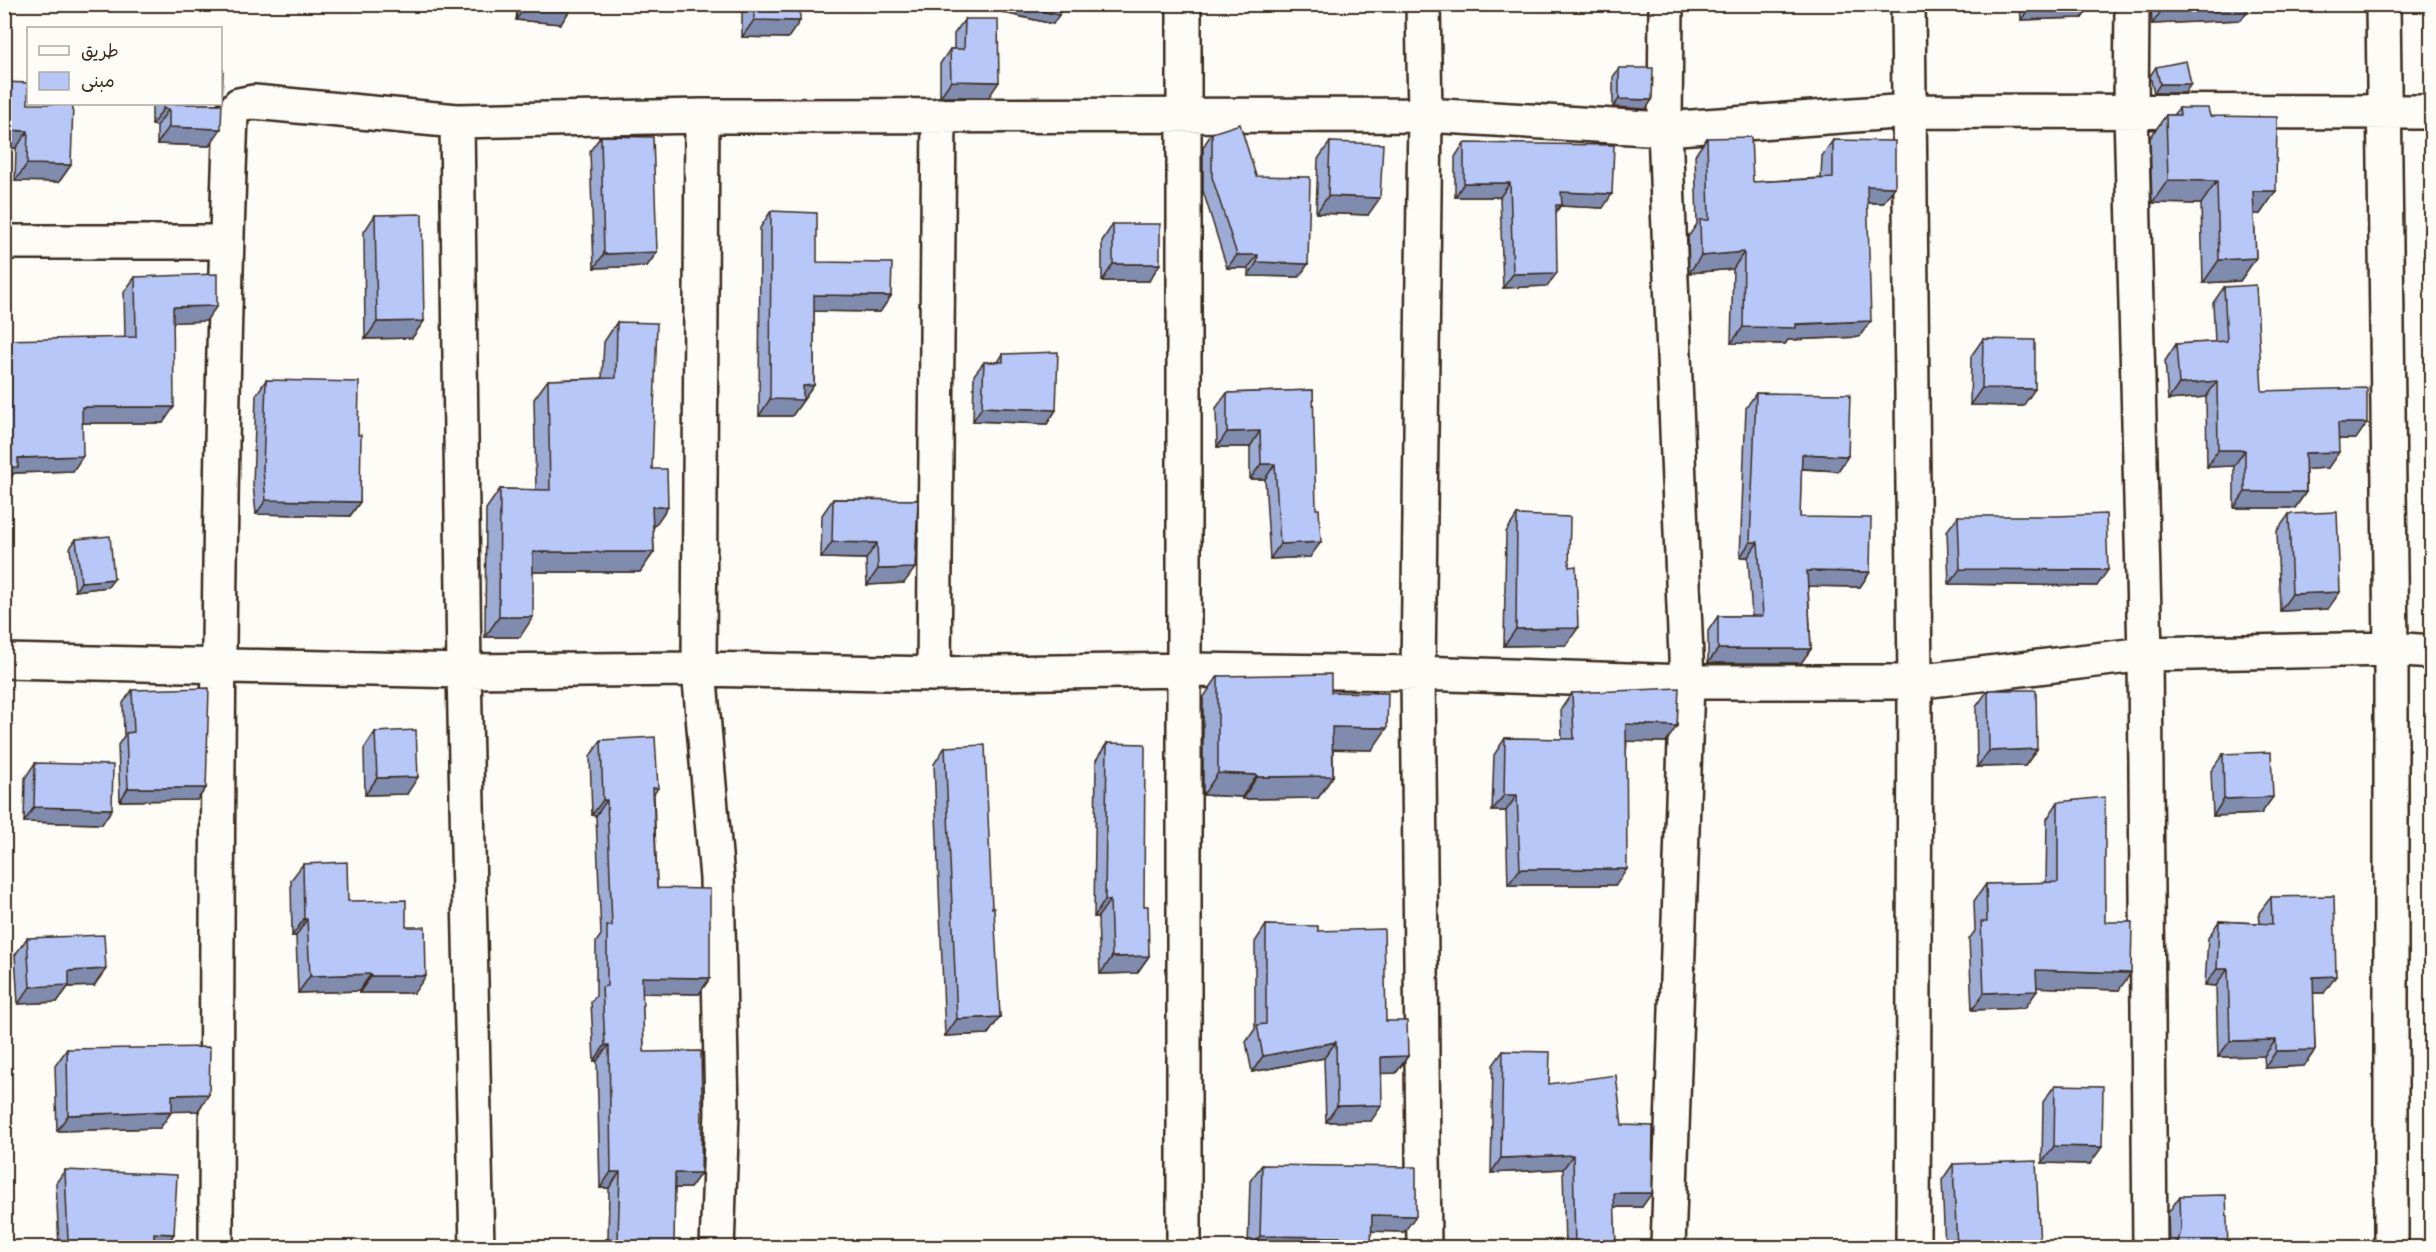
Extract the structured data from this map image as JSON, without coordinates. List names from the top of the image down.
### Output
{
  "legend": ["طريق", "مبنى"]
}
